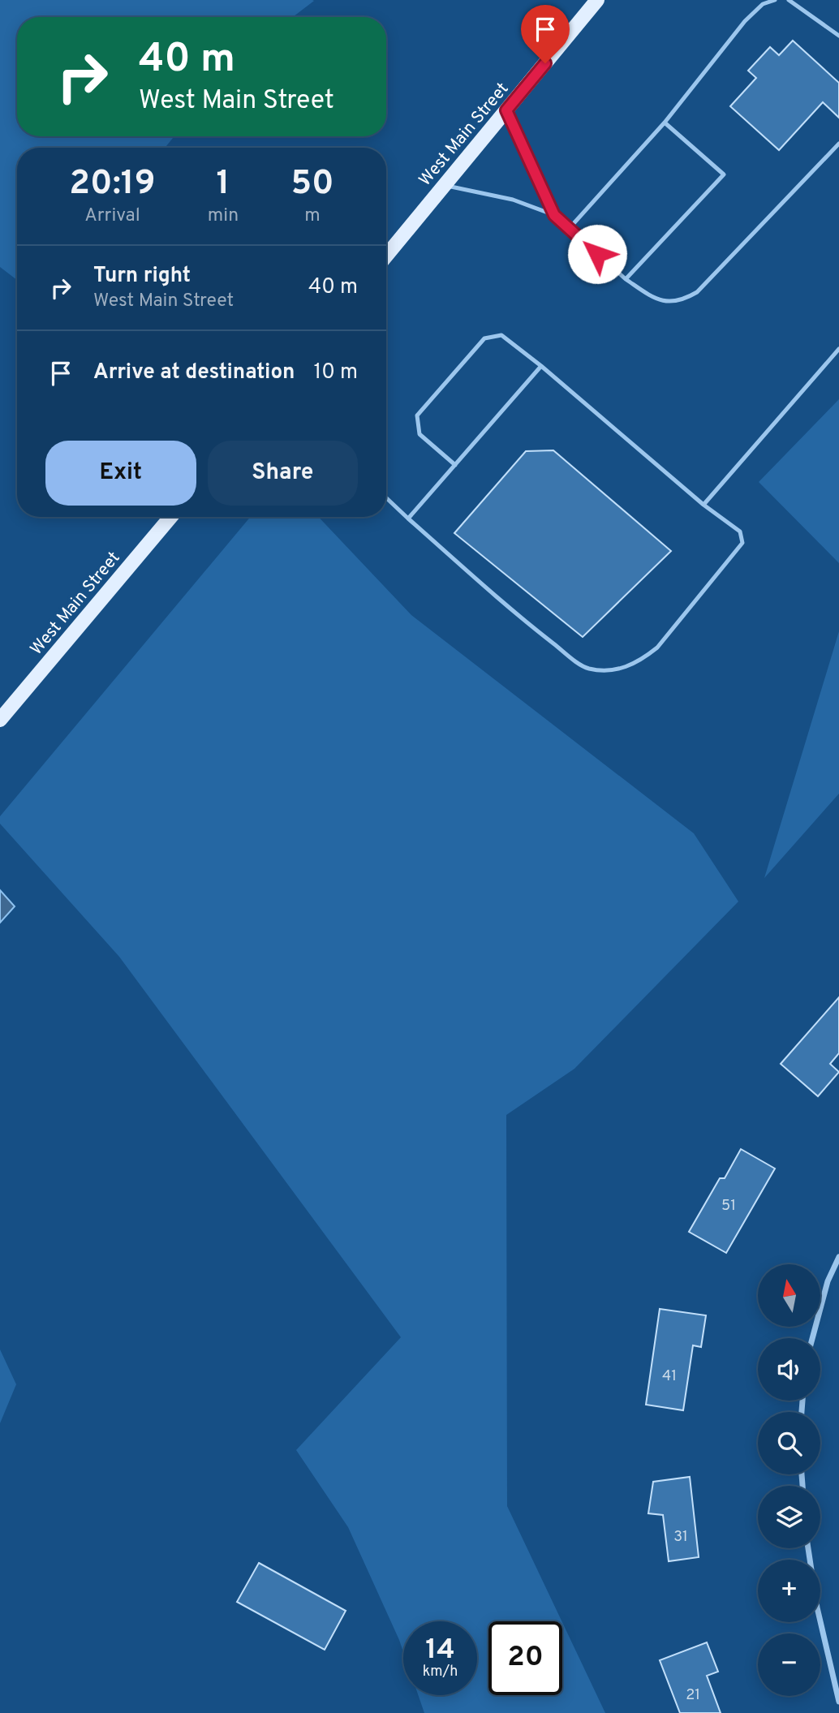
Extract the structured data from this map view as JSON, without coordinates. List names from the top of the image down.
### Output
{
  "streets": {
    "main road": ["West Main Street"]
  },
  "house_numbers": [
    "51",
    "41",
    "31",
    "21"
  ],
  "north": "top",
  "page": {
    "turn": ["40 m", "West Main Street"],
    "eta": [
      "20:19",
      "Arrival",
      "1",
      "min",
      "50",
      "m"
    ],
    "list": [
      {
        "name": "Turn right",
        "note": "West Main Street",
        "value": "40 m"
      },
      {
        "name": "Arrive at destination",
        "value": "10 m"
      }
    ],
    "buttons": ["Exit", "Share"],
    "map_buttons": ["+", "−"],
    "speed": "14 km/h",
    "limit": "20"
  }
}
